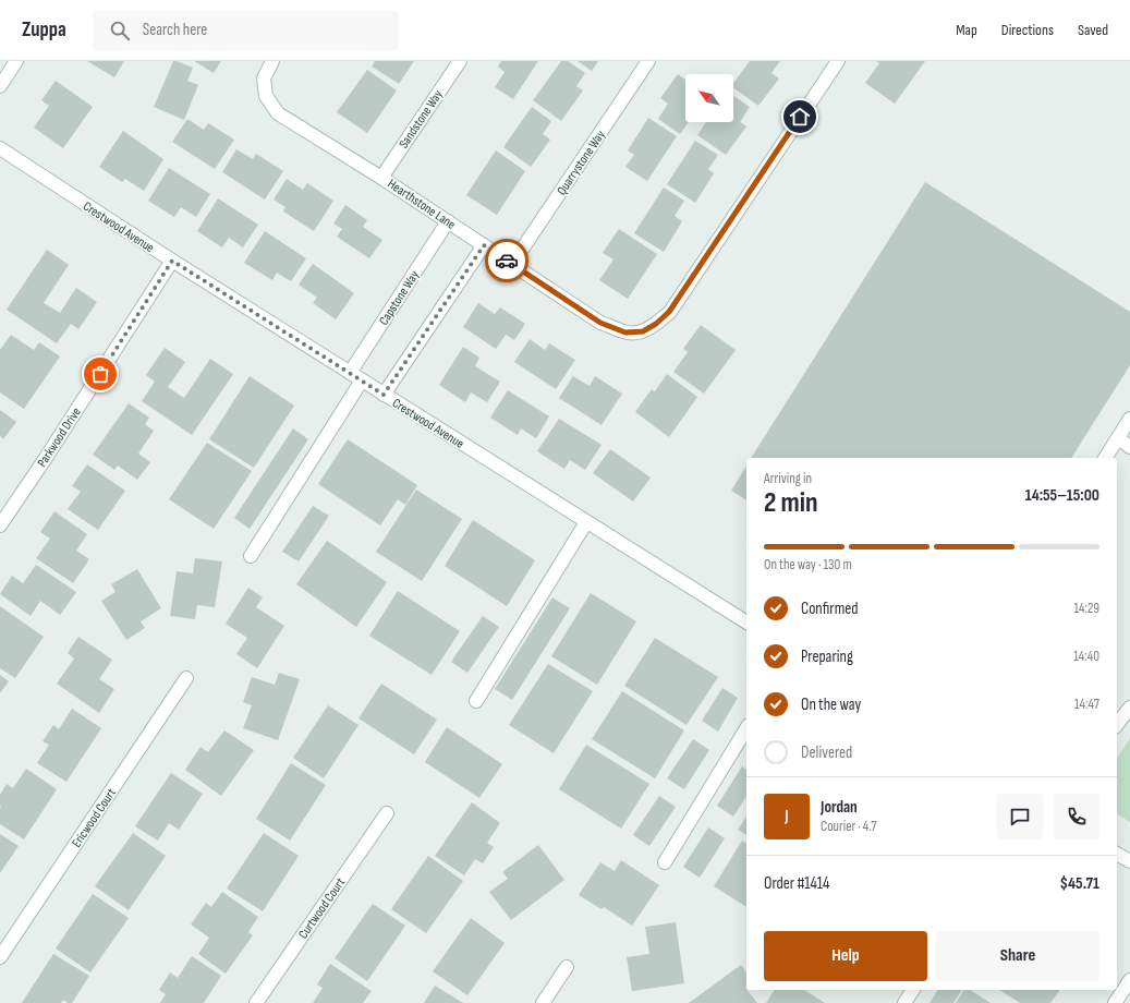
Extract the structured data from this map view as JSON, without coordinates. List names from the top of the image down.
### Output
{
  "streets": {
    "street": [
      "Sandstone Way",
      "Quarrystone Way",
      "Hearthstone Lane",
      "Crestwood Avenue",
      "Capstone Way",
      "Parkwood Drive",
      "Ericwood Court",
      "Curtwood Court"
    ]
  },
  "crossings": [
    ["Sandstone Way", "Hearthstone Lane"],
    ["Quarrystone Way", "Hearthstone Lane"],
    ["Hearthstone Lane", "Capstone Way"],
    ["Crestwood Avenue", "Capstone Way"],
    ["Crestwood Avenue", "Parkwood Drive"]
  ],
  "north": "top left",
  "page": {
    "header": "Zuppa",
    "search": "Search here",
    "nav": ["Map", "Directions", "Saved"],
    "heading": ["2 min", "Arriving in", "14:55–15:00"],
    "panel": [
      "Jordan",
      "Courier · 4.7",
      "Order #1414",
      "$45.71"
    ],
    "bar": "On the way · 130 m",
    "list": [
      ["Confirmed", "14:29"],
      ["Preparing", "14:40"],
      ["On the way", "14:47"],
      "Delivered"
    ],
    "round": "J",
    "buttons": ["Help", "Share"]
  }
}
